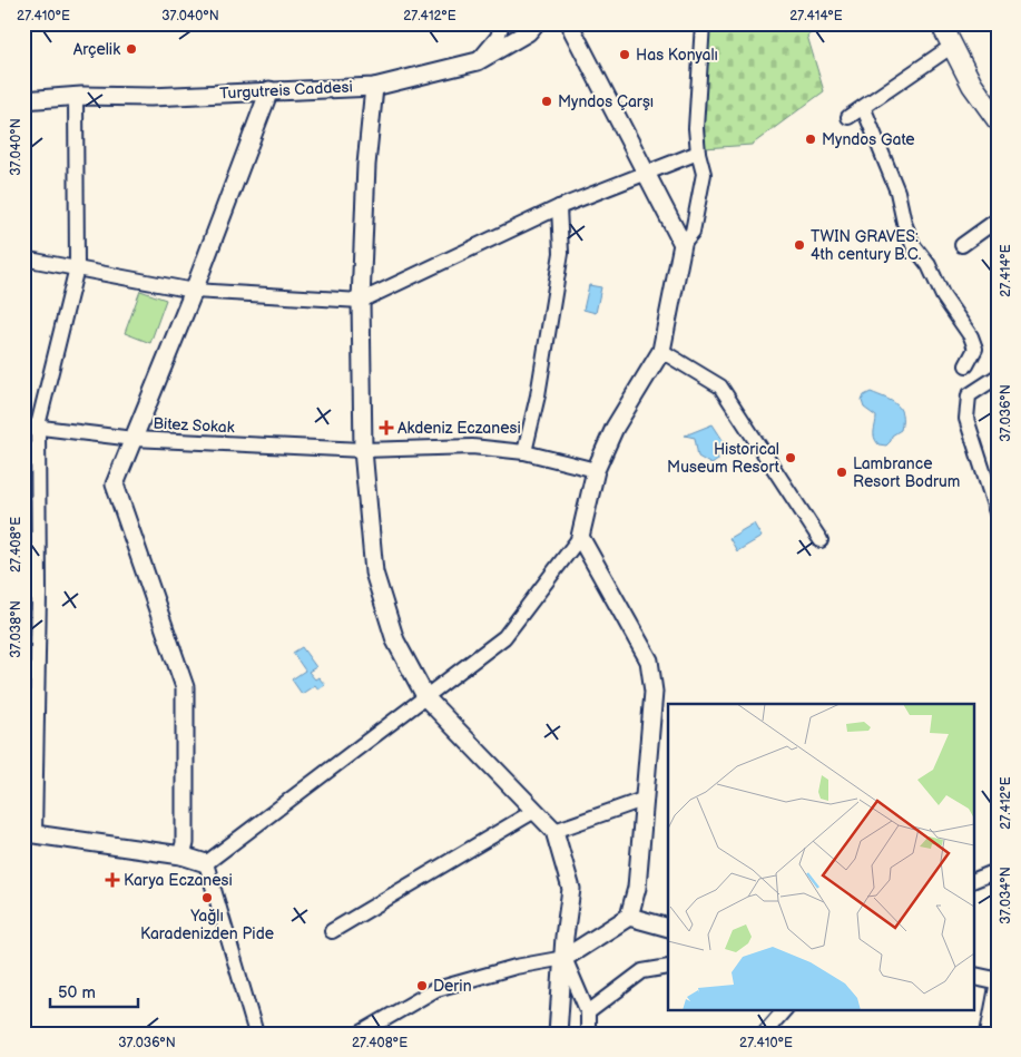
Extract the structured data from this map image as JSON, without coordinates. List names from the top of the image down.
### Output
{
  "streets": {
    "street": ["Turgutreis Caddesi", "Bitez Sokak"]
  },
  "places": {
    "other": [
      "Arçelik",
      "Has Konyalı",
      "Myndos Çarşı",
      "Myndos Gate",
      "TWIN GRAVES: 4th century B.C.",
      "Historical Museum Resort",
      "Lambrance Resort Bodrum",
      "Yağlı Karadenizden Pide",
      "Derin"
    ],
    "health": ["Akdeniz Eczanesi", "Karya Eczanesi"]
  },
  "scale_bar": "50 m",
  "coordinates": [
    "27.410°E",
    "37.040°N",
    "27.412°E",
    "27.414°E",
    "37.036°N",
    "27.408°E",
    "37.038°N",
    "37.034°N"
  ]
}
